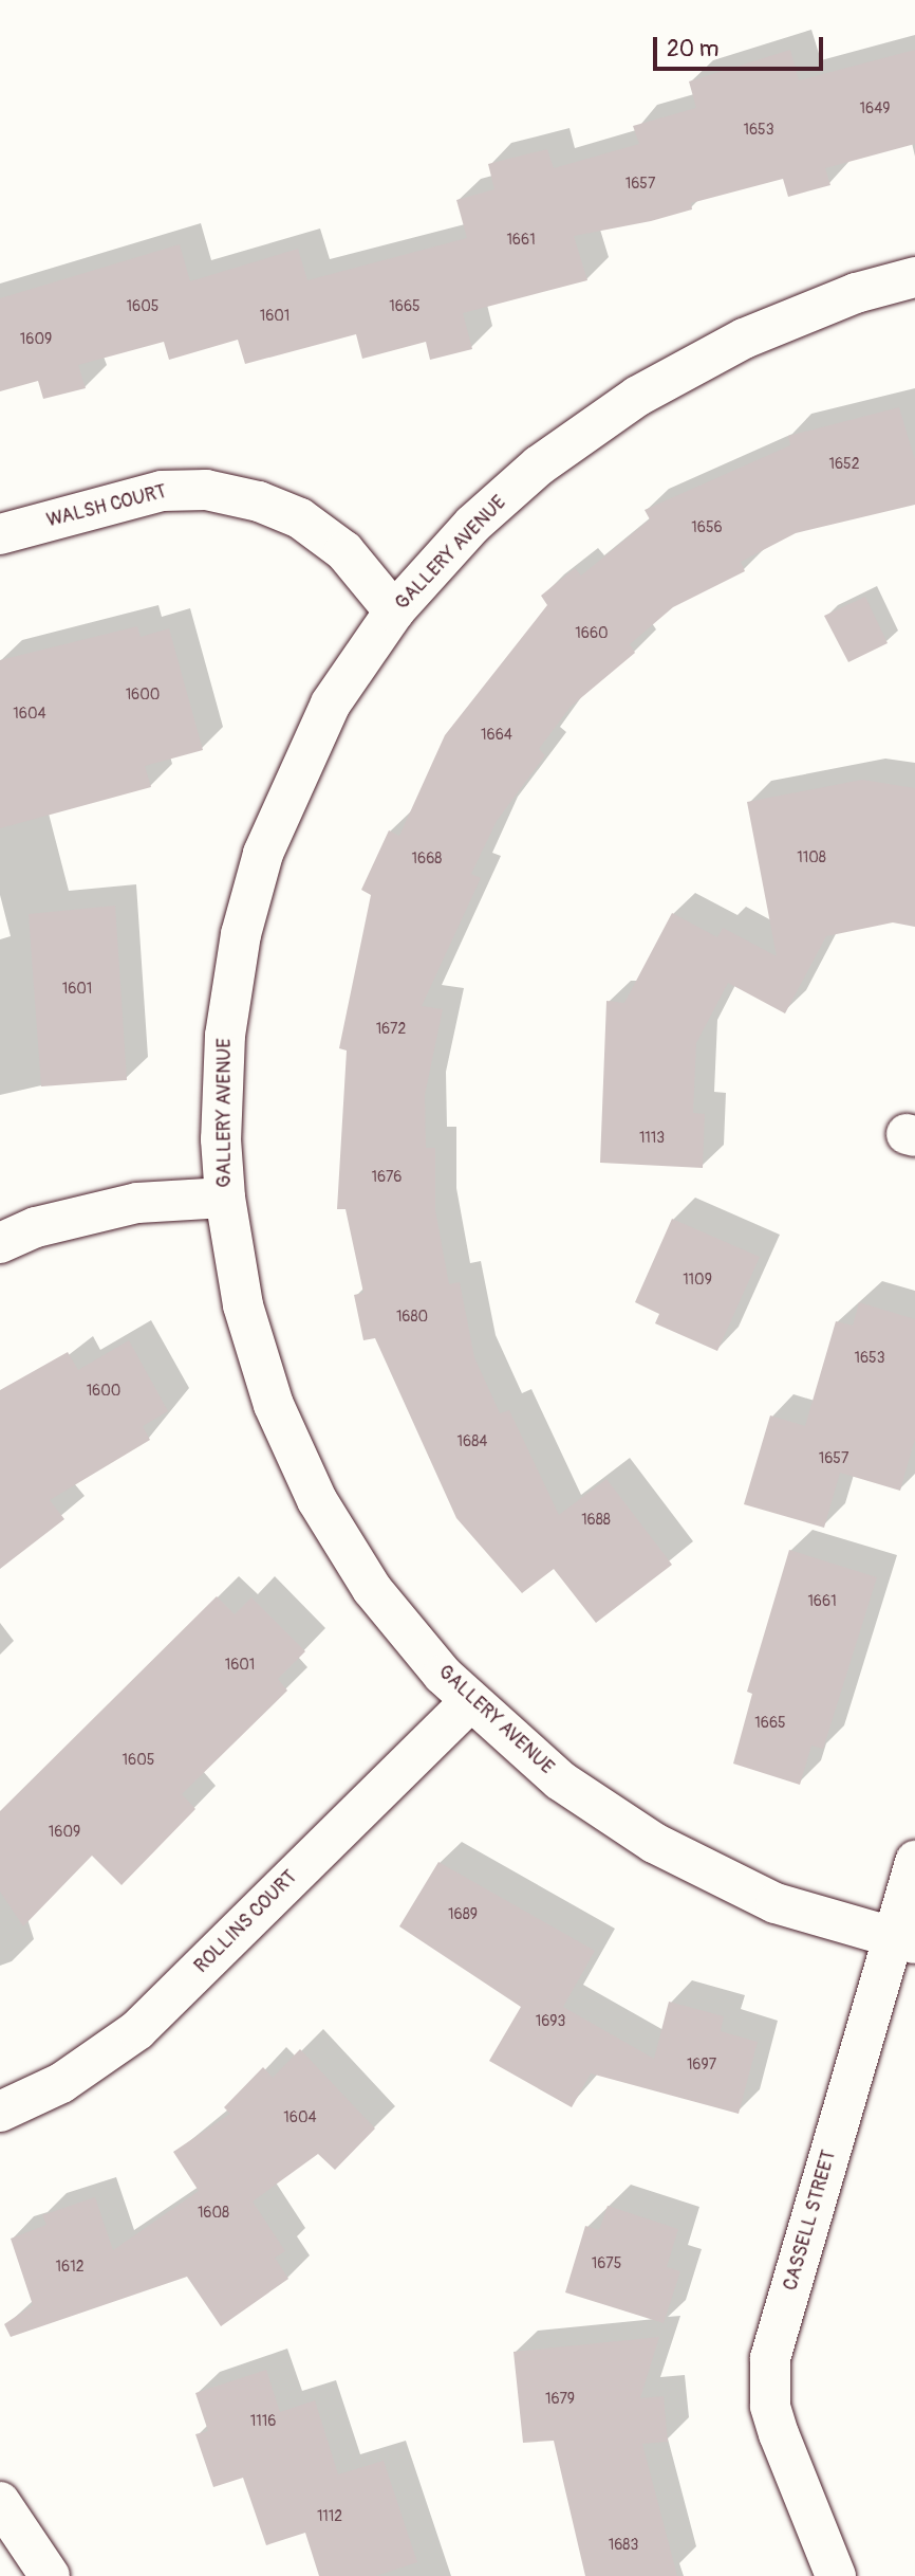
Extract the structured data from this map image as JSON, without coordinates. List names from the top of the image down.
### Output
{
  "streets": {
    "street": [
      "WALSH COURT",
      "GALLERY AVENUE",
      "ROLLINS COURT",
      "CASSELL STREET"
    ]
  },
  "crossings": [
    ["WALSH COURT", "GALLERY AVENUE"],
    ["GALLERY AVENUE", "ROLLINS COURT"],
    ["GALLERY AVENUE", "CASSELL STREET"]
  ],
  "house_numbers": [
    "1649",
    "1653",
    "1657",
    "1661",
    "1605",
    "1665",
    "1601",
    "1609",
    "1652",
    "1656",
    "1660",
    "1600",
    "1604",
    "1664",
    "1108",
    "1668",
    "1601",
    "1672",
    "1113",
    "1676",
    "1109",
    "1680",
    "1653",
    "1600",
    "1684",
    "1657",
    "1688",
    "1661",
    "1601",
    "1665",
    "1605",
    "1609",
    "1689",
    "1693",
    "1697",
    "1604",
    "1608",
    "1675",
    "1612",
    "1679",
    "1116",
    "1112",
    "1683"
  ],
  "scale_bar": "20 m"
}
